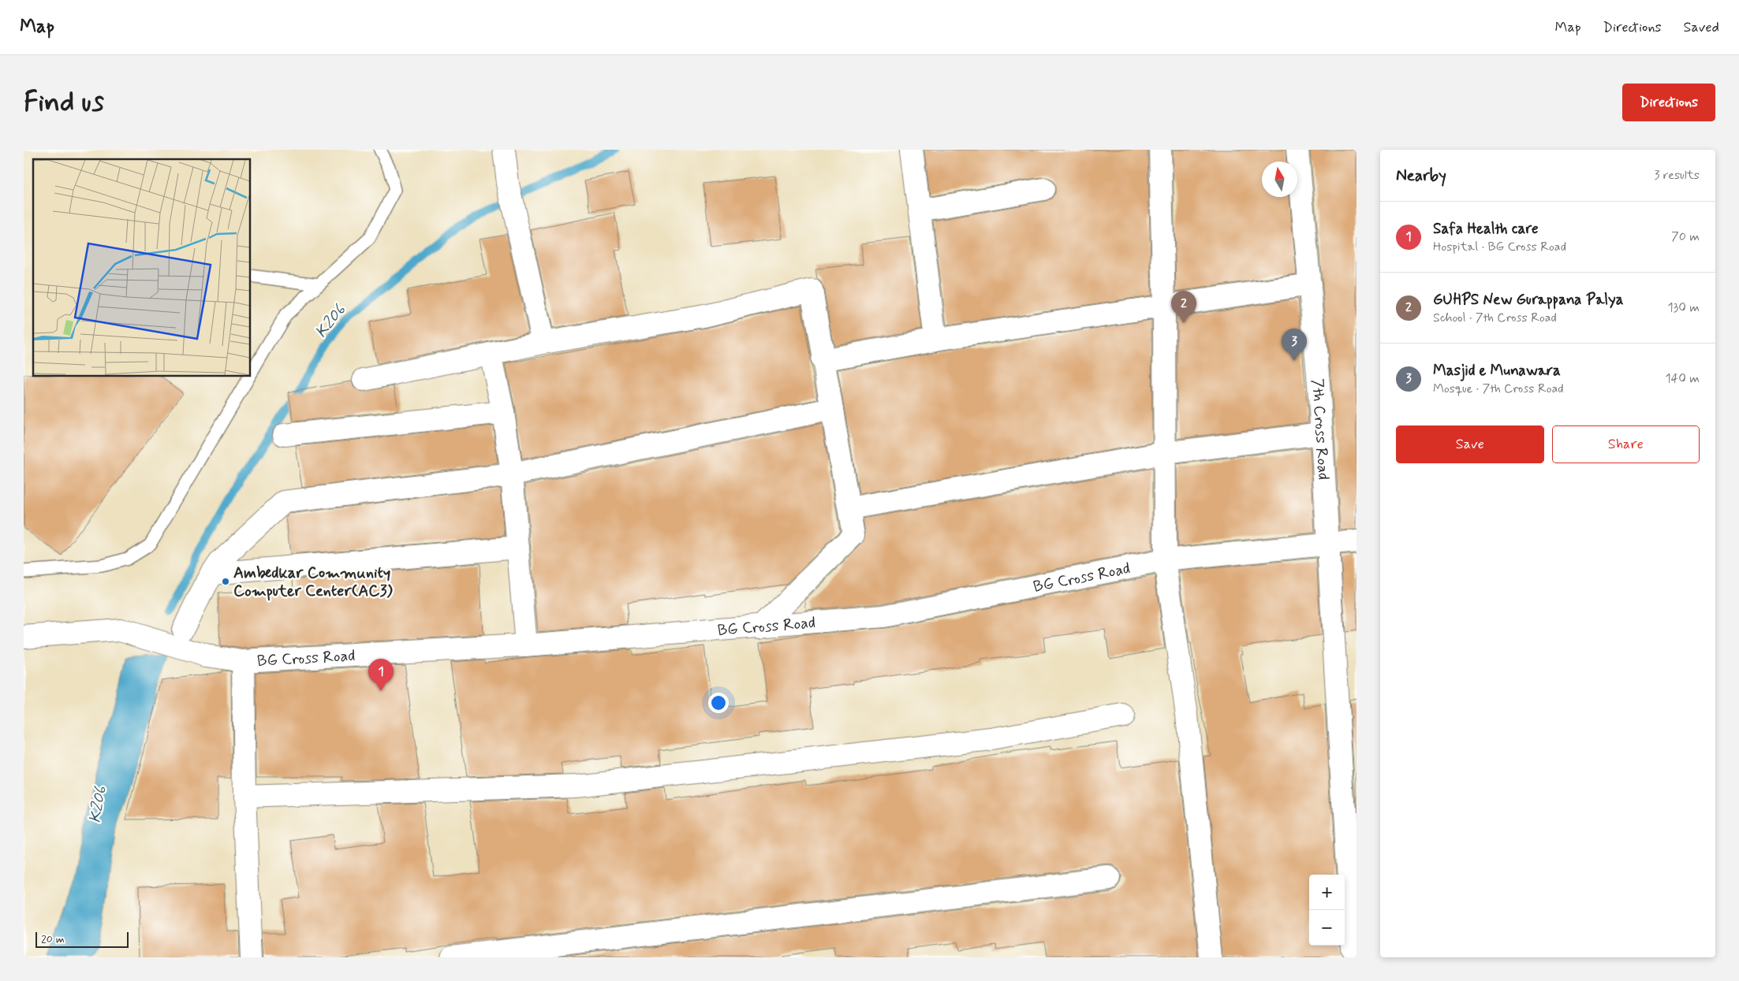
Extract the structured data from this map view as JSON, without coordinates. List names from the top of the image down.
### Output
{
  "streets": {
    "street": ["7th Cross Road", "BG Cross Road"]
  },
  "crossings": [
    ["7th Cross Road", "BG Cross Road"]
  ],
  "water": ["K206"],
  "places": ["Ambedkar Community Computer Center(AC3)"],
  "scale_bar": "20 m",
  "north": "top",
  "page": {
    "header": "Map",
    "nav": ["Map", "Directions", "Saved"],
    "buttons": [
      "Directions",
      ["Save", "Share"]
    ],
    "title": "Find us",
    "heading": ["Nearby", "3 results"],
    "list": [
      {
        "mark": "1",
        "name": "Safa Health care",
        "note": "Hospital · BG Cross Road",
        "value": "70 m"
      },
      {
        "mark": "2",
        "name": "GUHPS New Gurappana Palya",
        "note": "School · 7th Cross Road",
        "value": "130 m"
      },
      {
        "mark": "3",
        "name": "Masjid e Munawara",
        "note": "Mosque · 7th Cross Road",
        "value": "140 m"
      }
    ],
    "pins": ["2", "3", "1"],
    "map_buttons": ["+", "−"],
    "scale": "20 m"
  }
}
